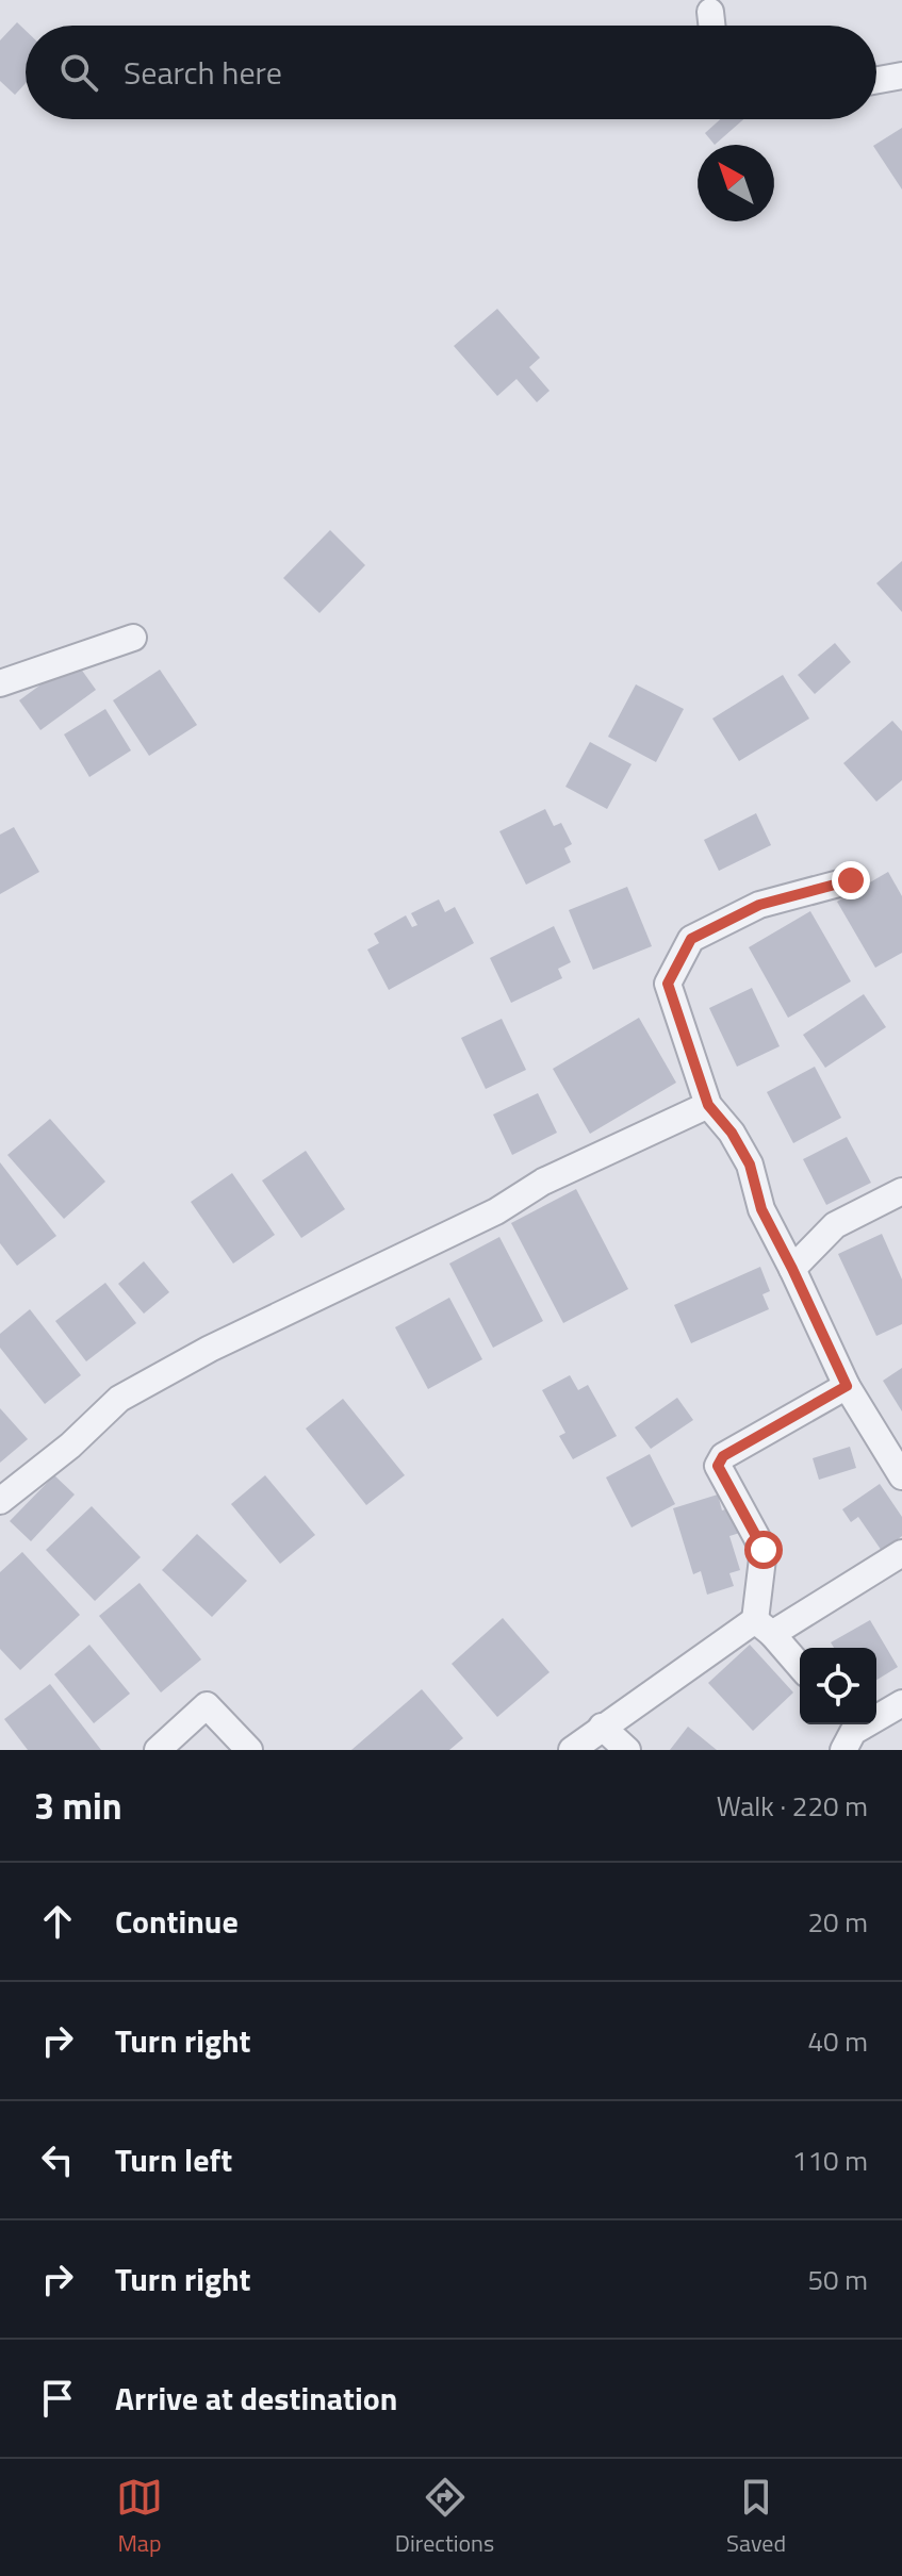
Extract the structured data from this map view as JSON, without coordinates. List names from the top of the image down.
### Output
{
  "north": "top left",
  "page": {
    "search": "Search here",
    "heading": ["3 min", "Walk · 220 m"],
    "list": [
      ["Continue", "20 m"],
      ["Turn right", "40 m"],
      ["Turn left", "110 m"],
      ["Turn right", "50 m"],
      "Arrive at destination"
    ],
    "nav": ["Map", "Directions", "Saved"]
  }
}
